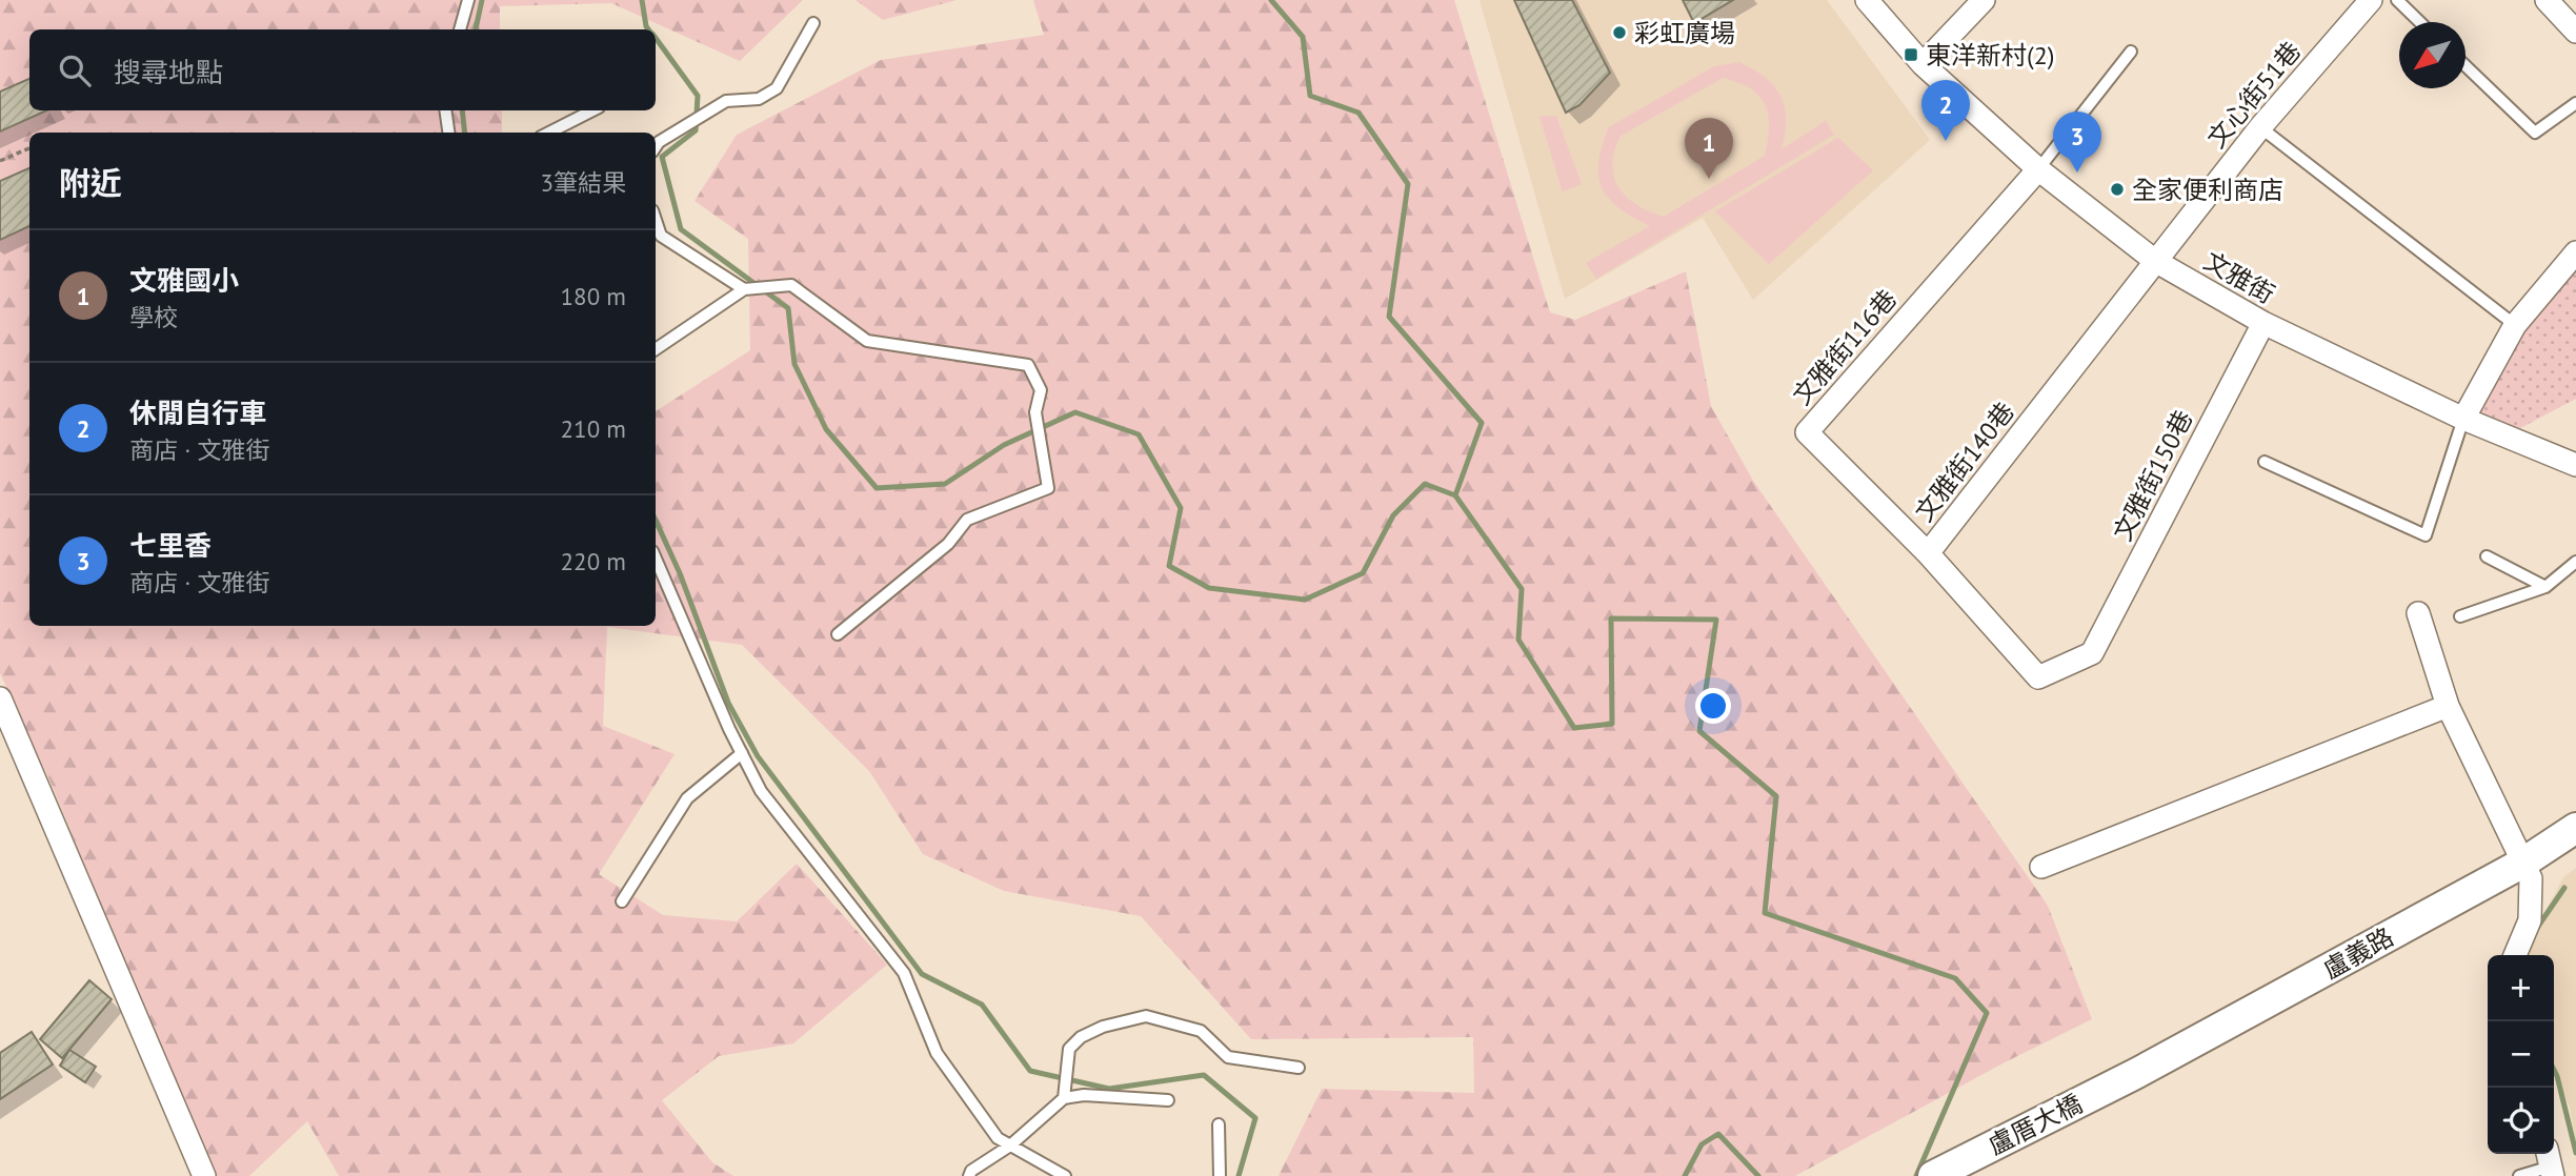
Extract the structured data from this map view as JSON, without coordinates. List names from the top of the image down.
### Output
{
  "streets": {
    "street": [
      "文心街51巷",
      "文雅街",
      "文雅街116巷",
      "文雅街140巷",
      "文雅街150巷",
      "盧義路",
      "盧厝大橋"
    ]
  },
  "crossings": [
    ["文心街51巷", "文雅街"],
    ["文心街51巷", "文雅街140巷"],
    ["文雅街", "文雅街116巷"],
    ["文雅街", "文雅街140巷"],
    ["文雅街", "文雅街150巷"],
    ["文雅街116巷", "文雅街140巷"],
    ["文雅街140巷", "文雅街150巷"],
    ["盧義路", "盧厝大橋"]
  ],
  "places": {
    "other": ["彩虹廣場", "全家便利商店"],
    "transit": ["東洋新村(2)"]
  },
  "north": "bottom left",
  "page": {
    "search": "搜尋地點",
    "pins": ["2", "3", "1"],
    "heading": ["附近", "3筆結果"],
    "list": [
      {
        "mark": "1",
        "name": "文雅國小",
        "note": "學校",
        "value": "180 m"
      },
      {
        "mark": "2",
        "name": "休閒自行車",
        "note": "商店 · 文雅街",
        "value": "210 m"
      },
      {
        "mark": "3",
        "name": "七里香",
        "note": "商店 · 文雅街",
        "value": "220 m"
      }
    ],
    "map_buttons": ["+", "−"]
  }
}
